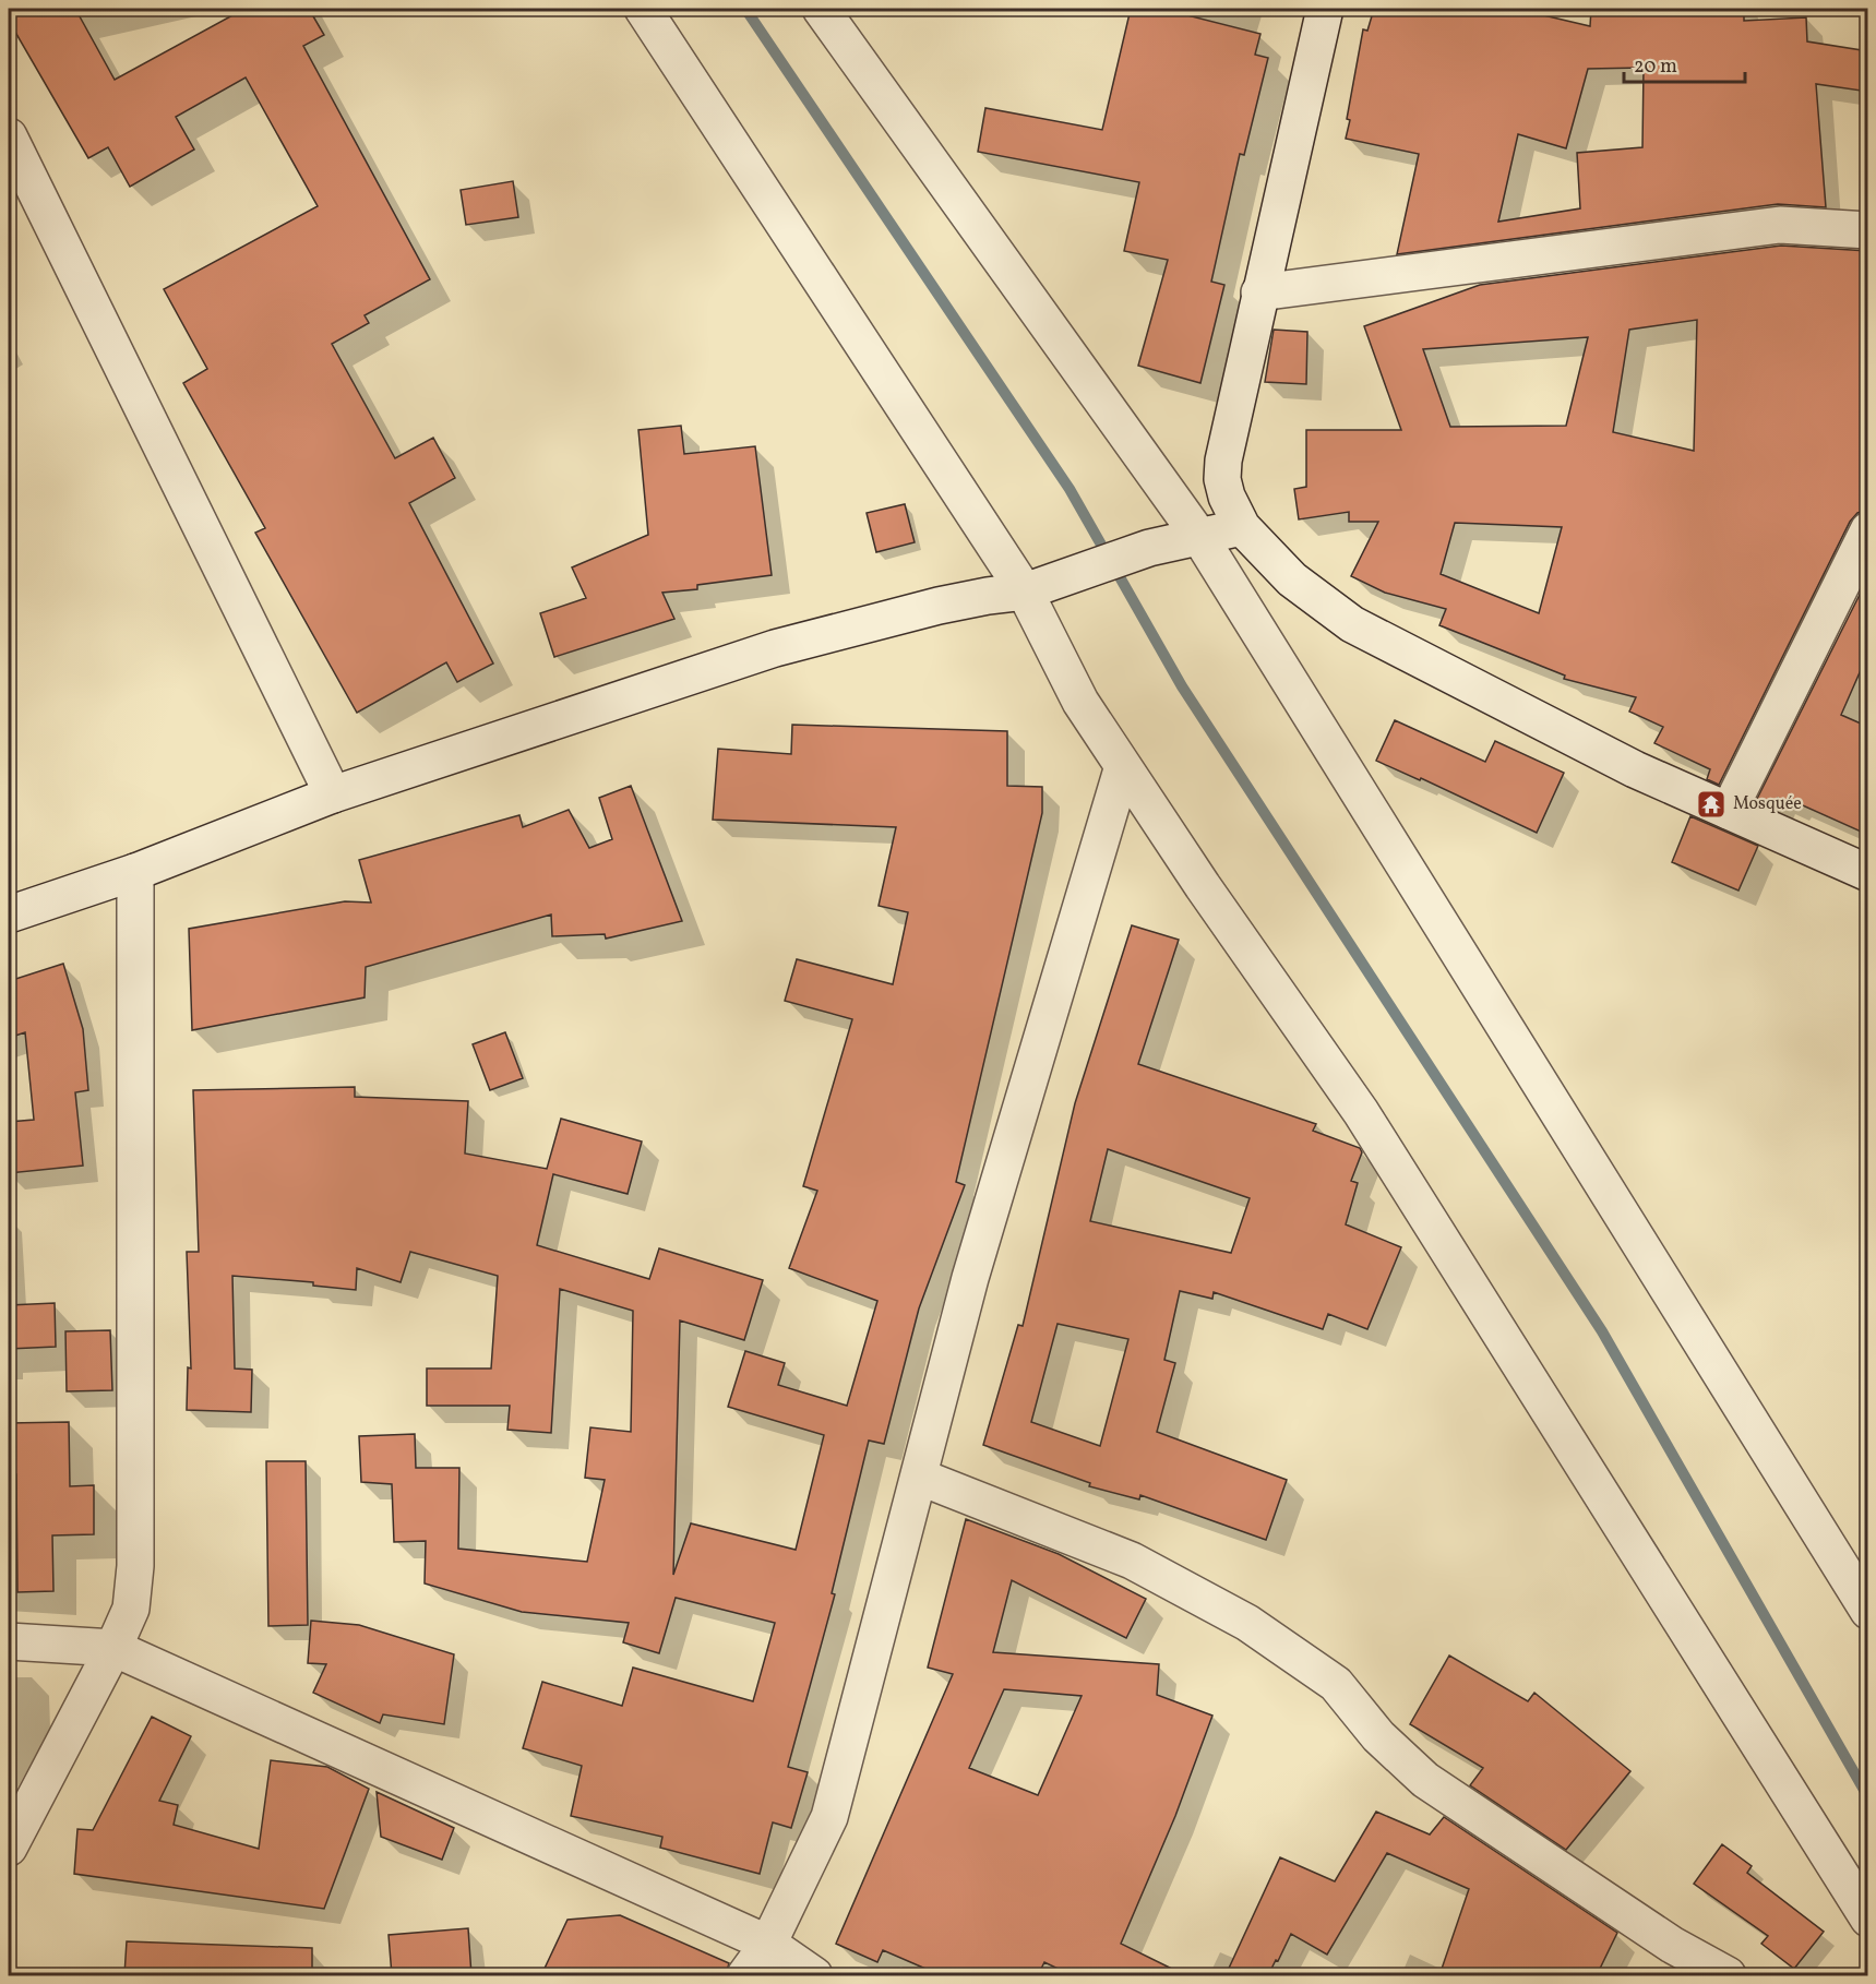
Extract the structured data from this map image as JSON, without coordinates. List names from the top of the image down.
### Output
{
  "places": {
    "temple": ["Mosquée"]
  },
  "scale_bar": "20 m"
}
